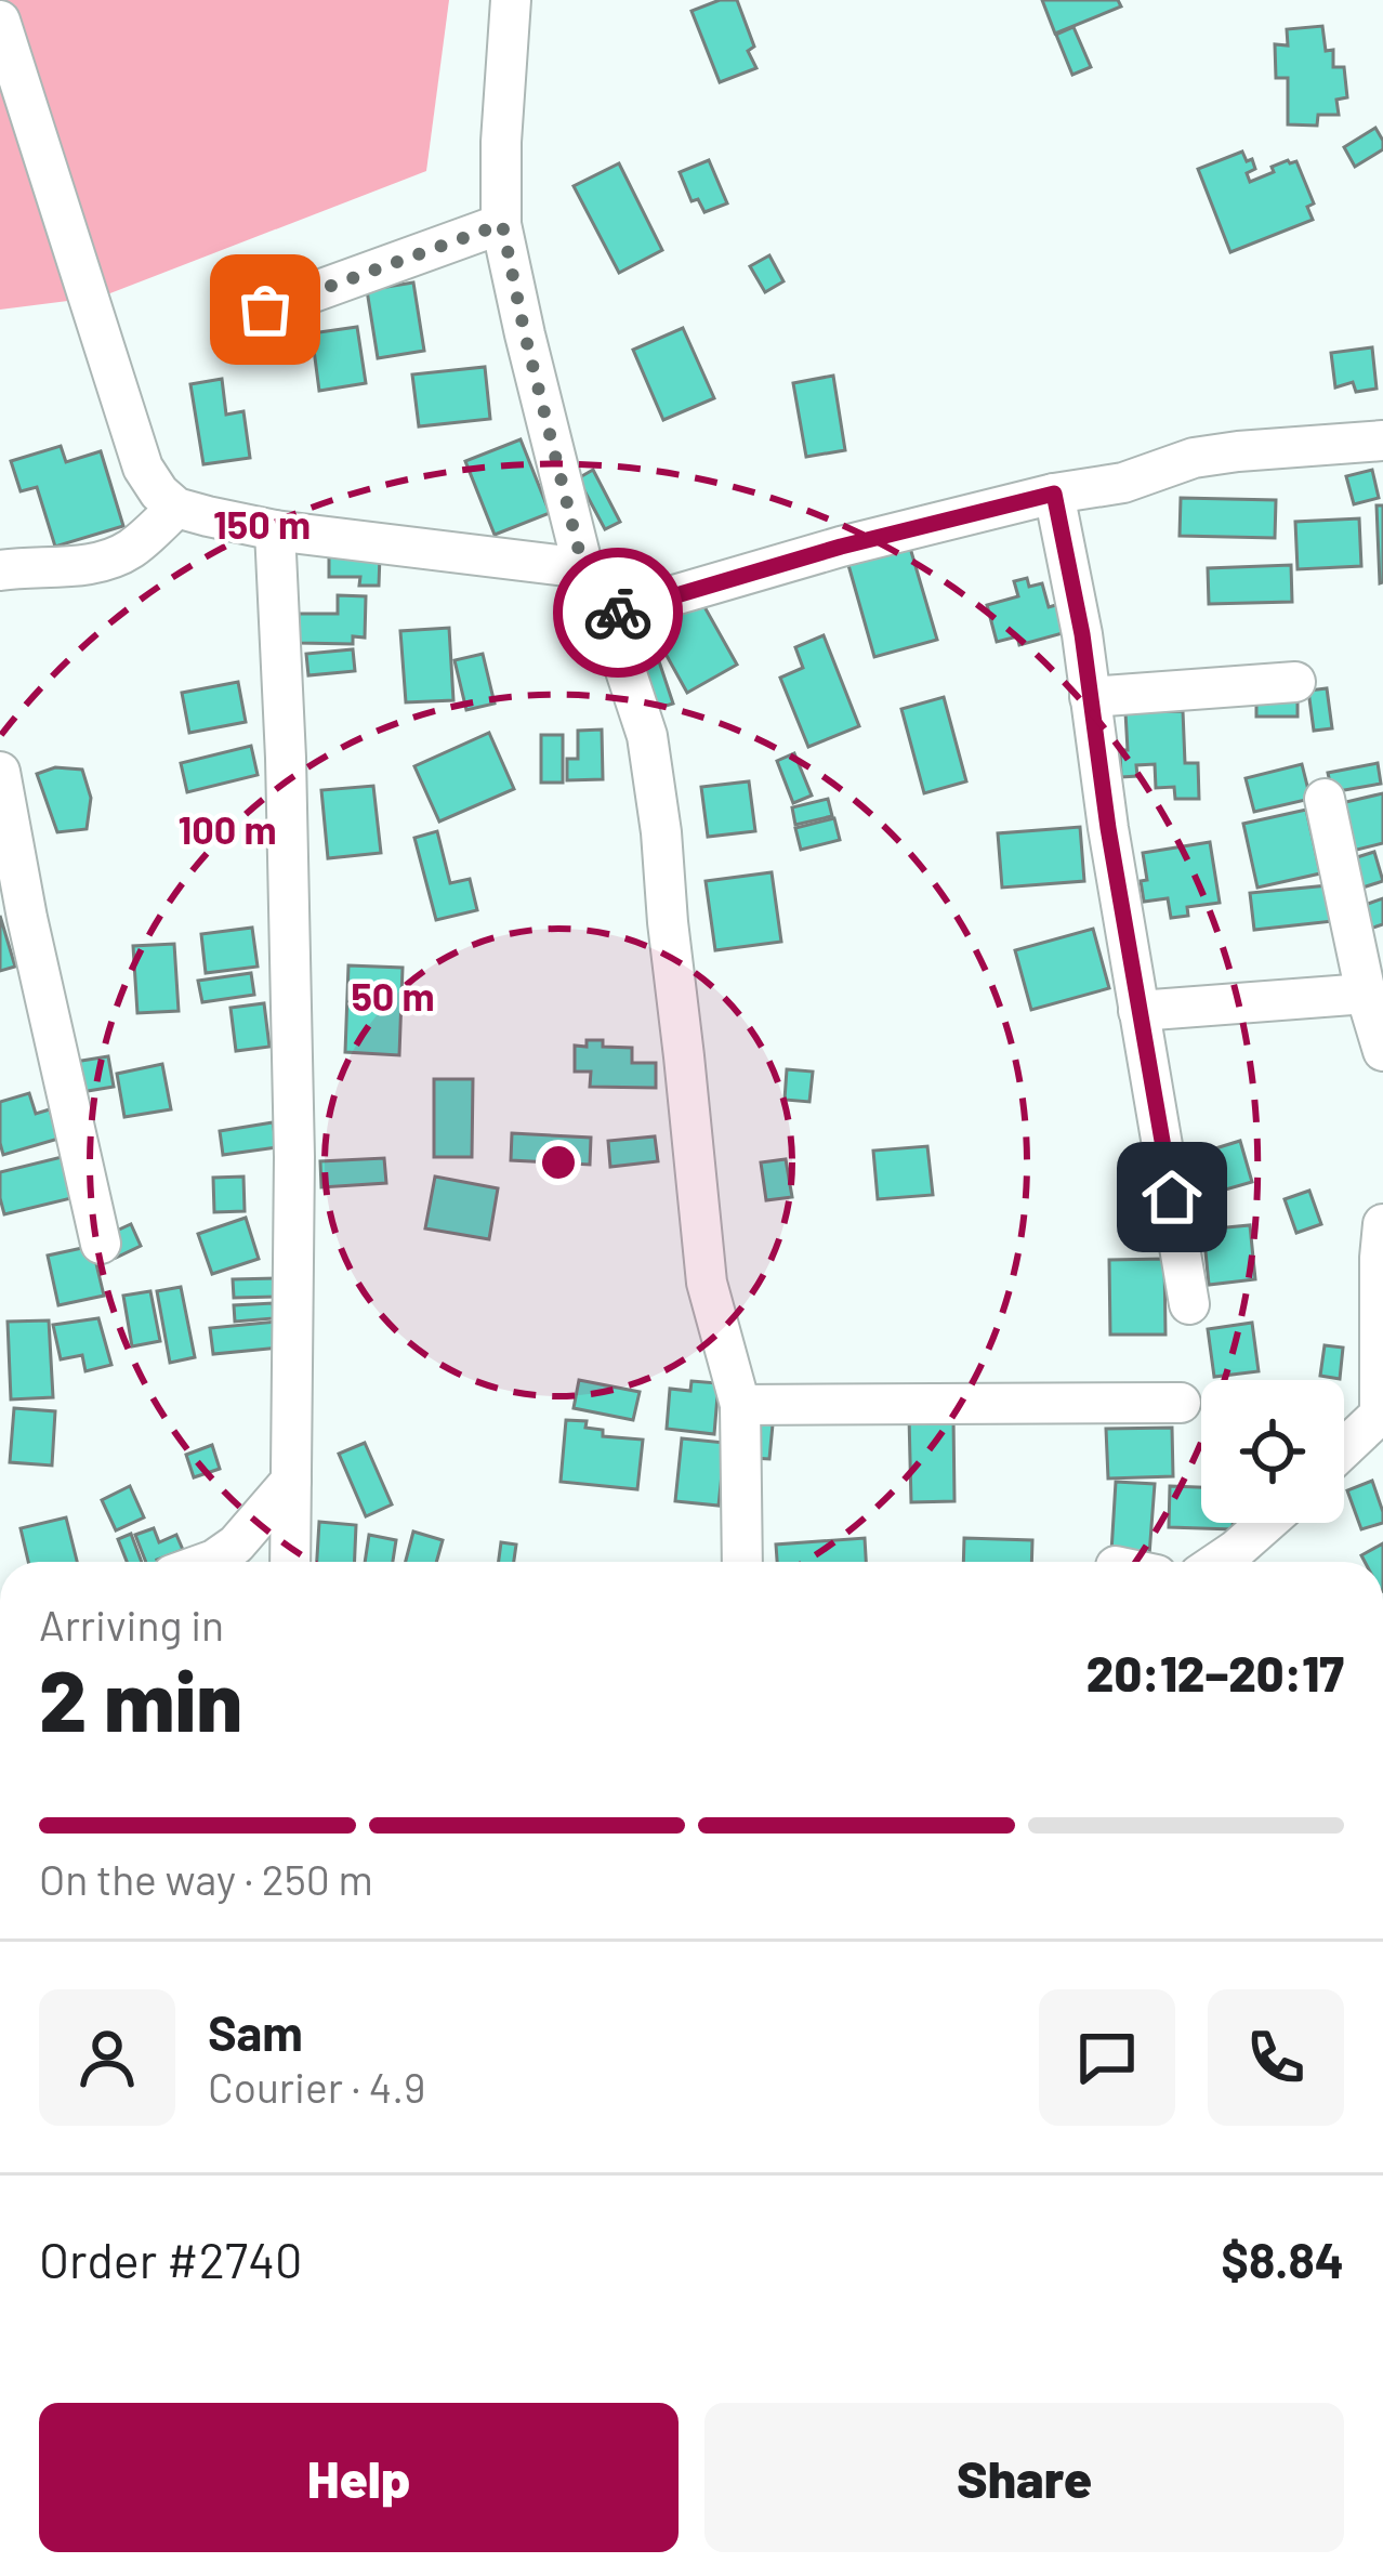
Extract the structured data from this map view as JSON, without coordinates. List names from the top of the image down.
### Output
{
  "page": {
    "heading": ["2 min", "Arriving in", "20:12–20:17"],
    "panel": [
      "Sam",
      "Courier · 4.9",
      "Order #2740",
      "$8.84"
    ],
    "bar": "On the way · 250 m",
    "buttons": ["Help", "Share"]
  },
  "rings": ["150 m", "100 m", "50 m"]
}
